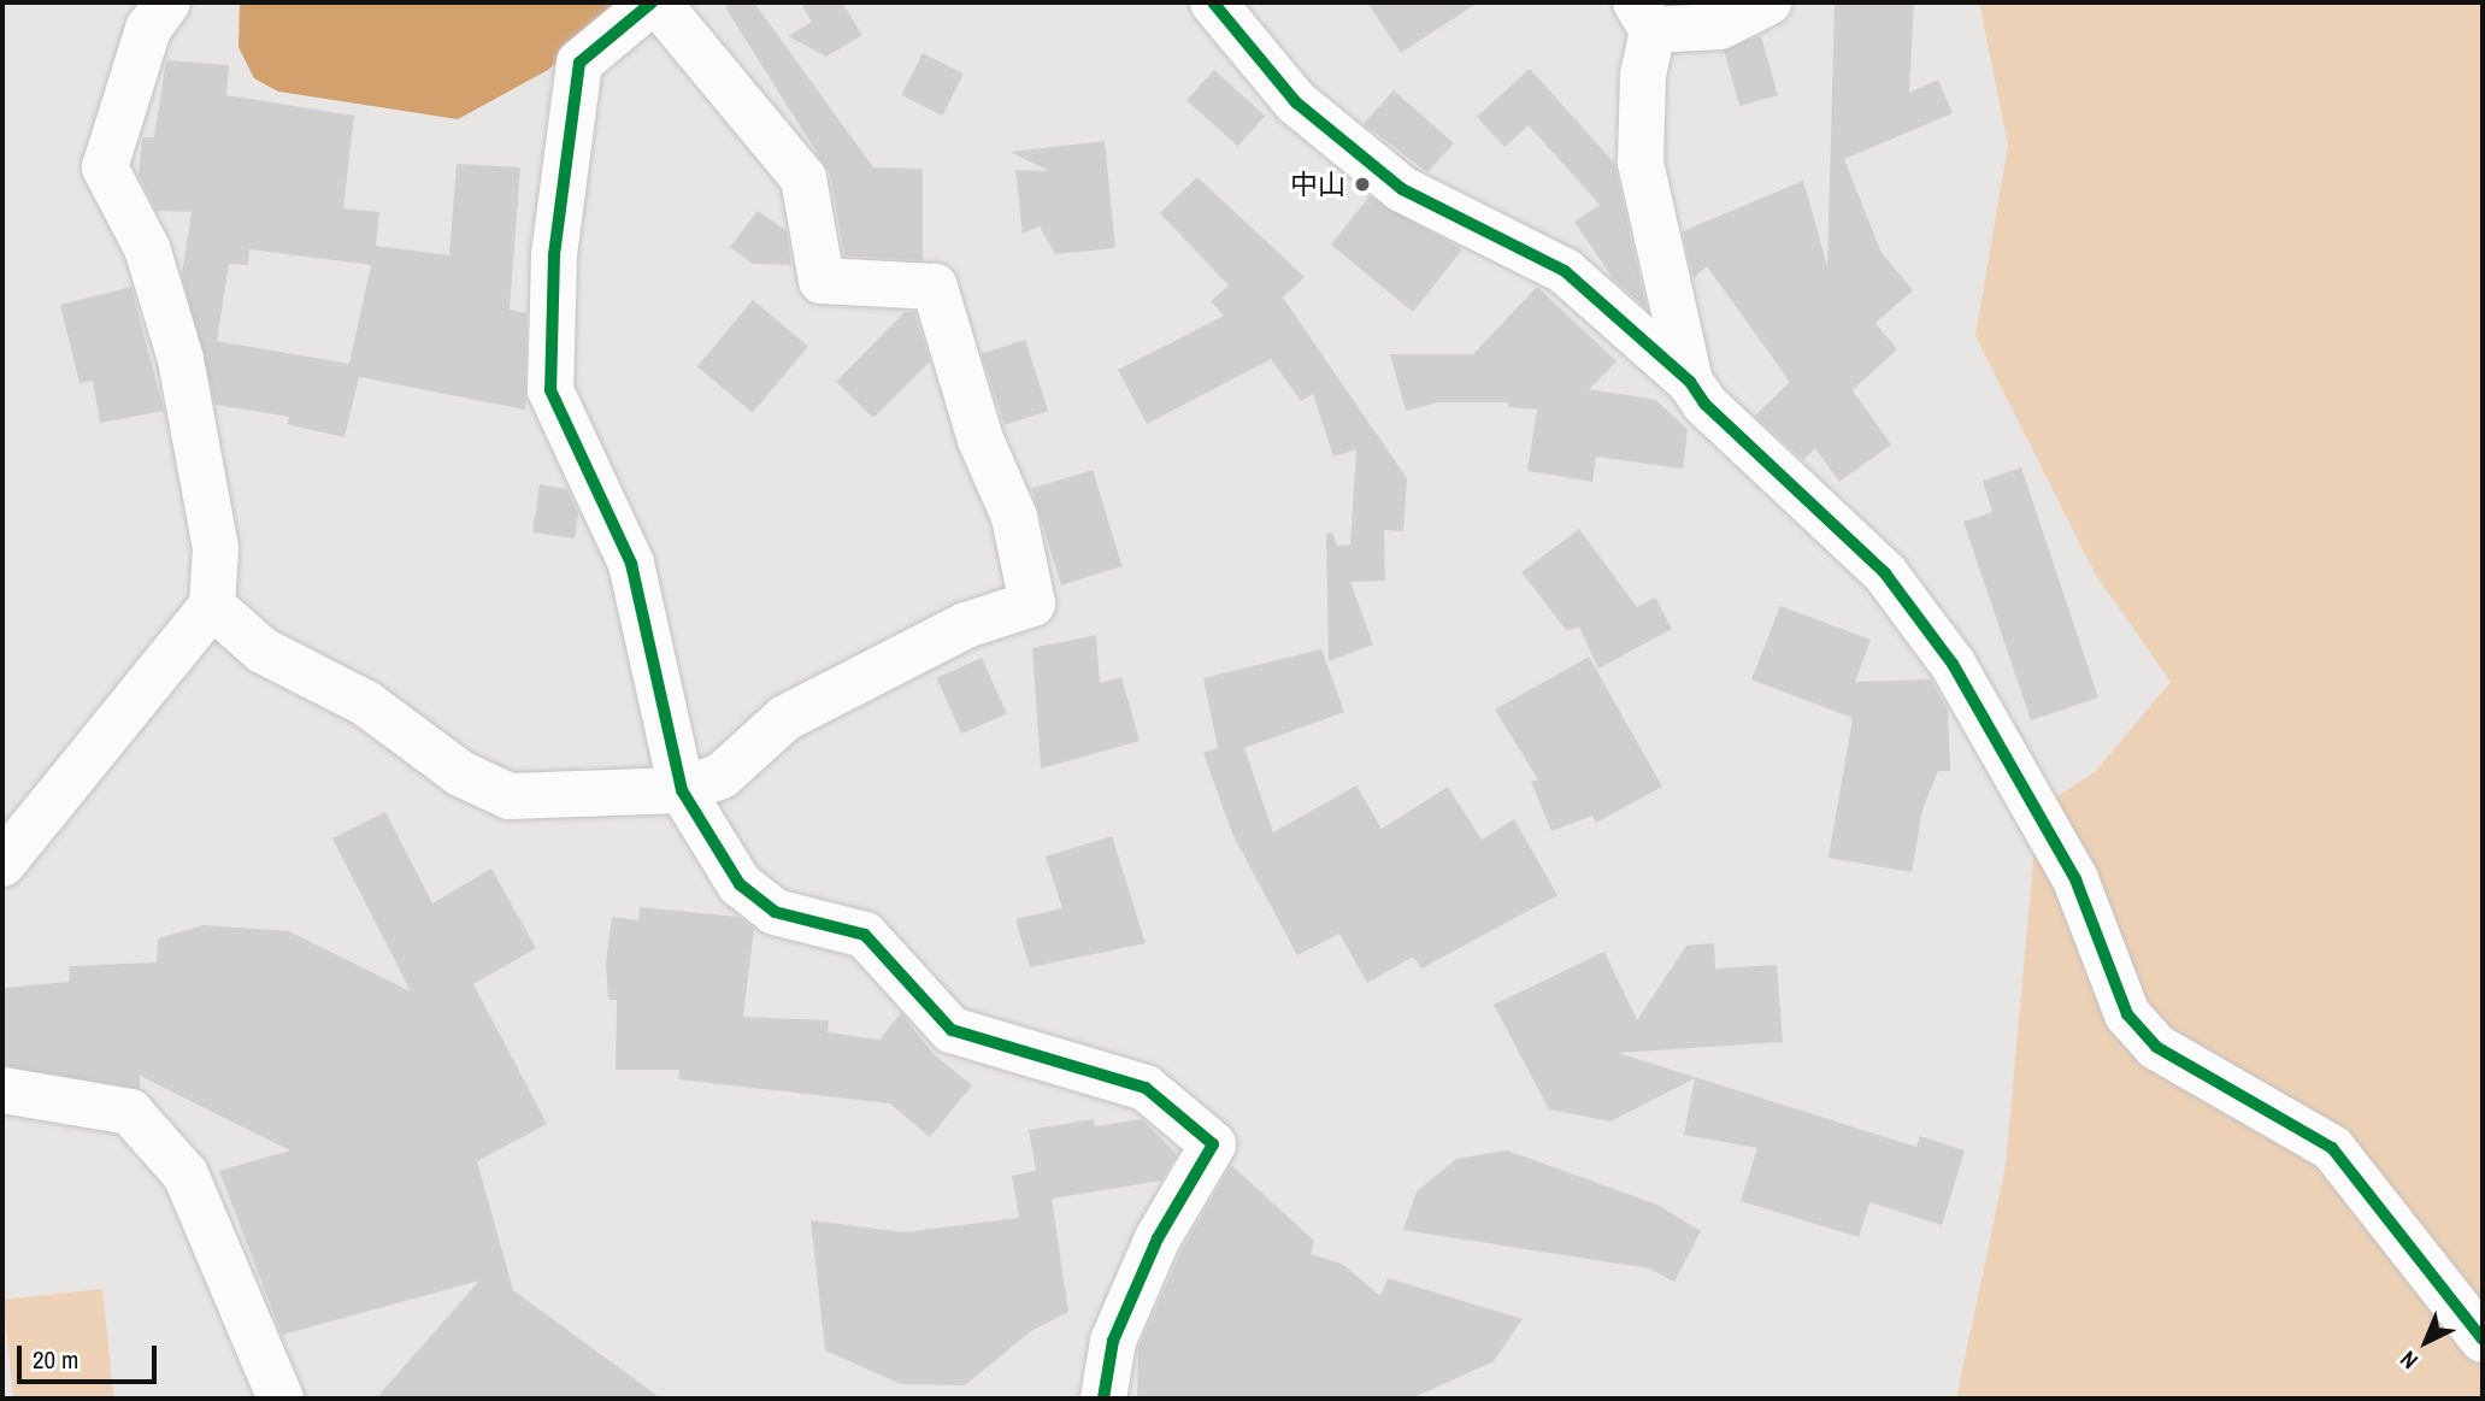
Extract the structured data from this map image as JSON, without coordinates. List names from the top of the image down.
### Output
{
  "places": ["中山"],
  "scale_bar": "20 m",
  "north": "bottom left"
}
